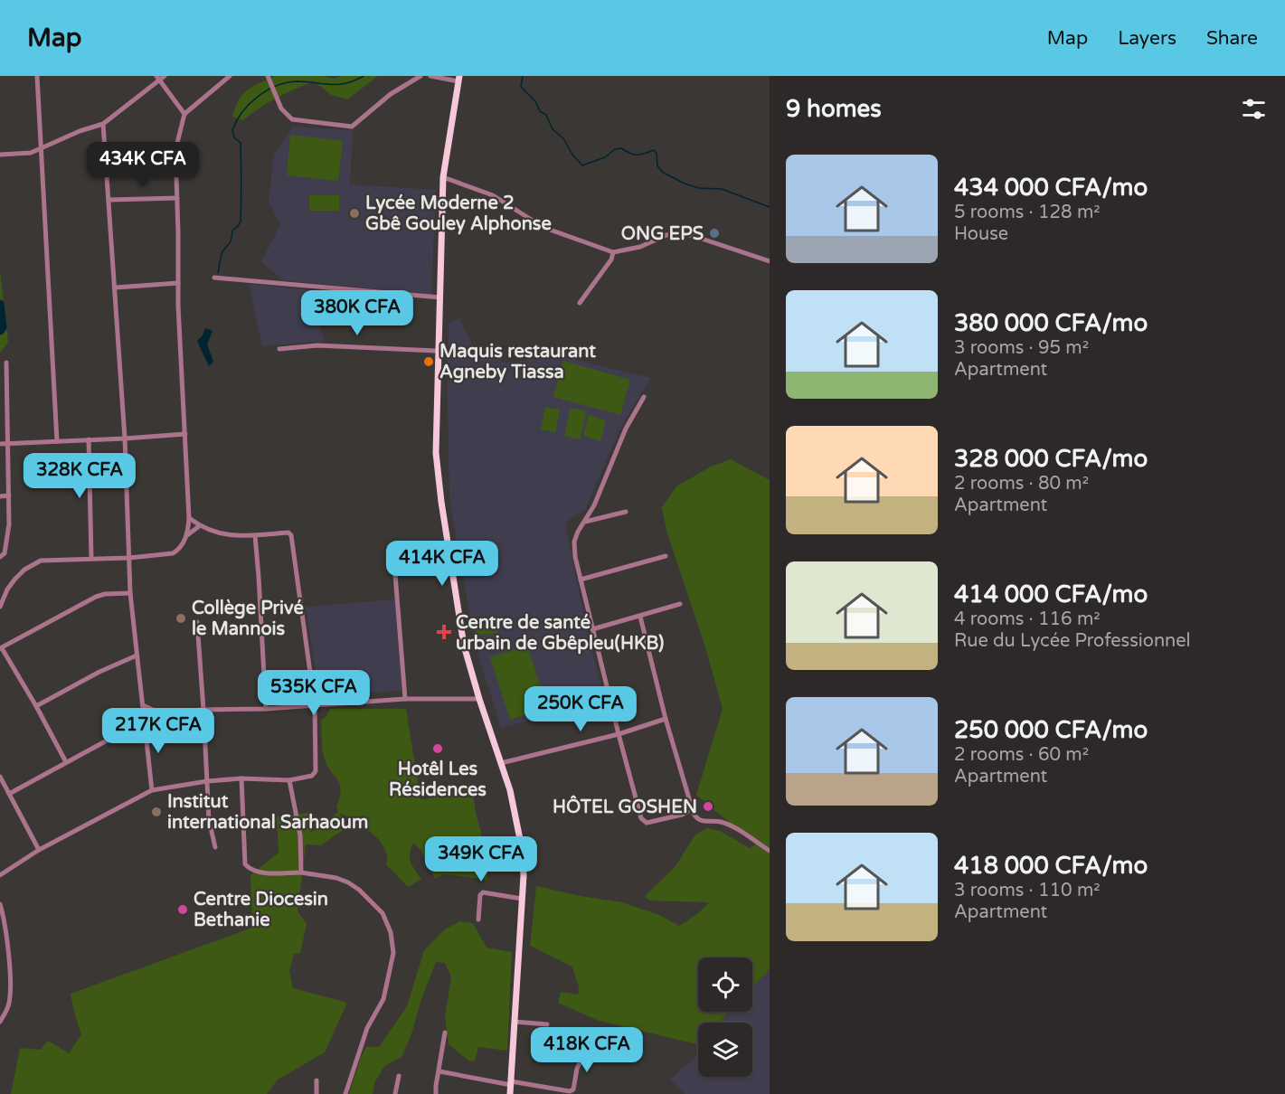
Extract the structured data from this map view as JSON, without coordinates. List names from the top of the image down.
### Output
{
  "places": {
    "other": [
      "Lycée Moderne 2 Gbê Gouley Alphonse",
      "ONG EPS",
      "Maquis restaurant Agneby Tiassa",
      "Collège Privé le Mannois",
      "Hotêl Les Résidences",
      "HÔTEL GOSHEN",
      "Institut international Sarhaoum",
      "Centre Diocesin Bethanie"
    ],
    "health": ["Centre de santé urbain de Gbêpleu(HKB)"]
  },
  "page": {
    "header": "Map",
    "nav": ["Map", "Layers", "Share"],
    "heading": "9 homes",
    "list": [
      {
        "name": "434 000 CFA/mo",
        "note": "5 rooms · 128 m² · House"
      },
      {
        "name": "380 000 CFA/mo",
        "note": "3 rooms · 95 m² · Apartment"
      },
      {
        "name": "328 000 CFA/mo",
        "note": "2 rooms · 80 m² · Apartment"
      },
      {
        "name": "414 000 CFA/mo",
        "note": "4 rooms · 116 m² · Rue du Lycée Professionnel"
      },
      {
        "name": "250 000 CFA/mo",
        "note": "2 rooms · 60 m² · Apartment"
      },
      {
        "name": "418 000 CFA/mo",
        "note": "3 rooms · 110 m² · Apartment"
      }
    ],
    "price": [
      "434K CFA",
      "380K CFA",
      "328K CFA",
      "414K CFA",
      "535K CFA",
      "250K CFA",
      "217K CFA",
      "349K CFA",
      "418K CFA"
    ]
  }
}
